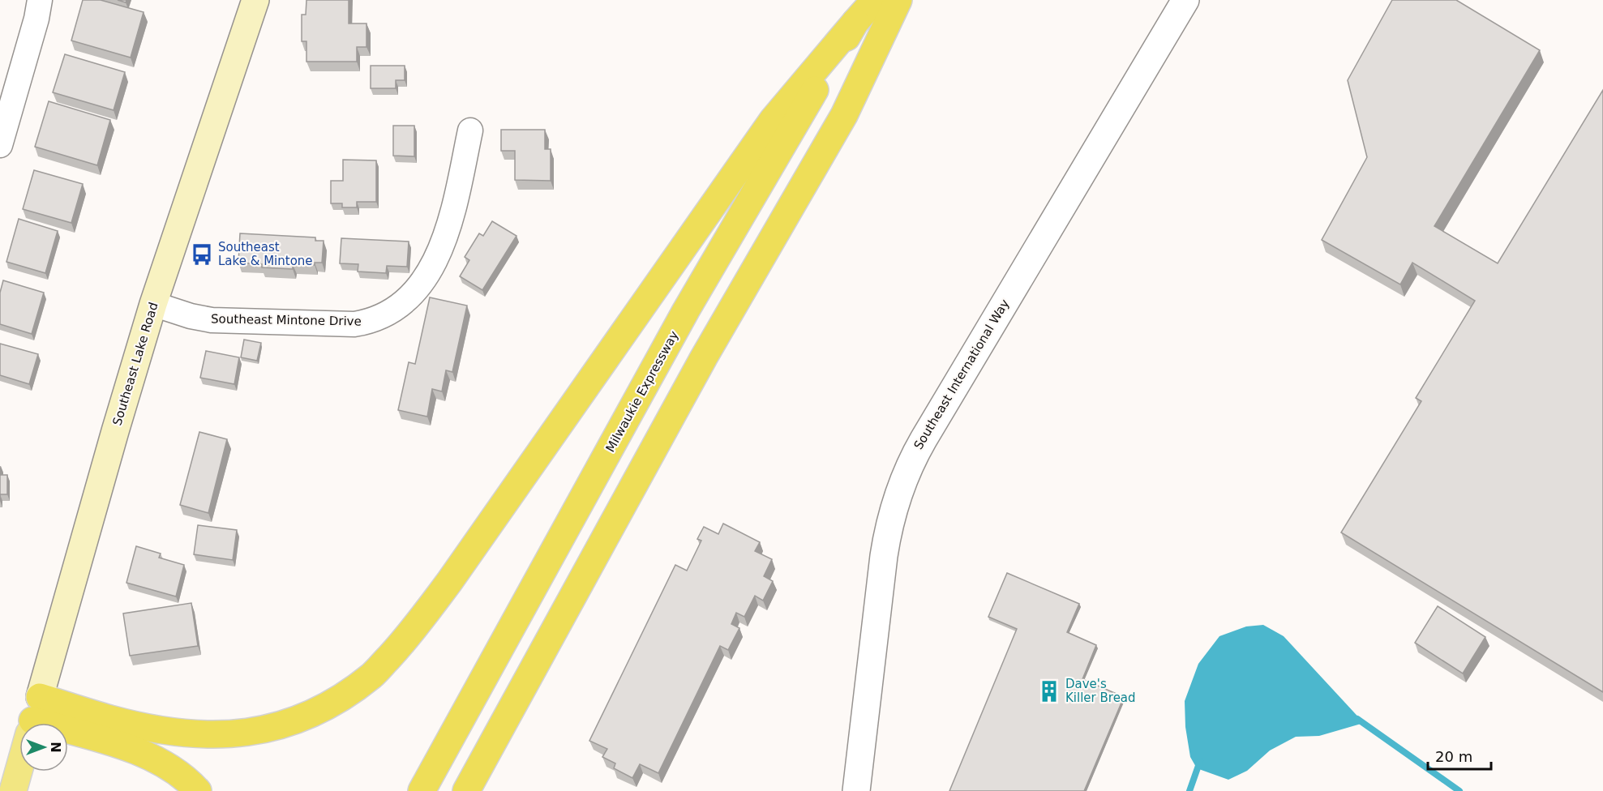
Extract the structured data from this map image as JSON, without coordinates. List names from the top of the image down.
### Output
{
  "streets": {
    "highway": ["Milwaukie Expressway"],
    "main road": ["Southeast Lake Road"],
    "street": ["Southeast Mintone Drive", "Southeast International Way"]
  },
  "crossings": [
    ["Southeast Mintone Drive", "Southeast Lake Road"]
  ],
  "places": {
    "bus stop": ["Southeast Lake & Mintone"],
    "building": ["Dave's Killer Bread"]
  },
  "scale_bar": "20 m",
  "north": "right"
}
